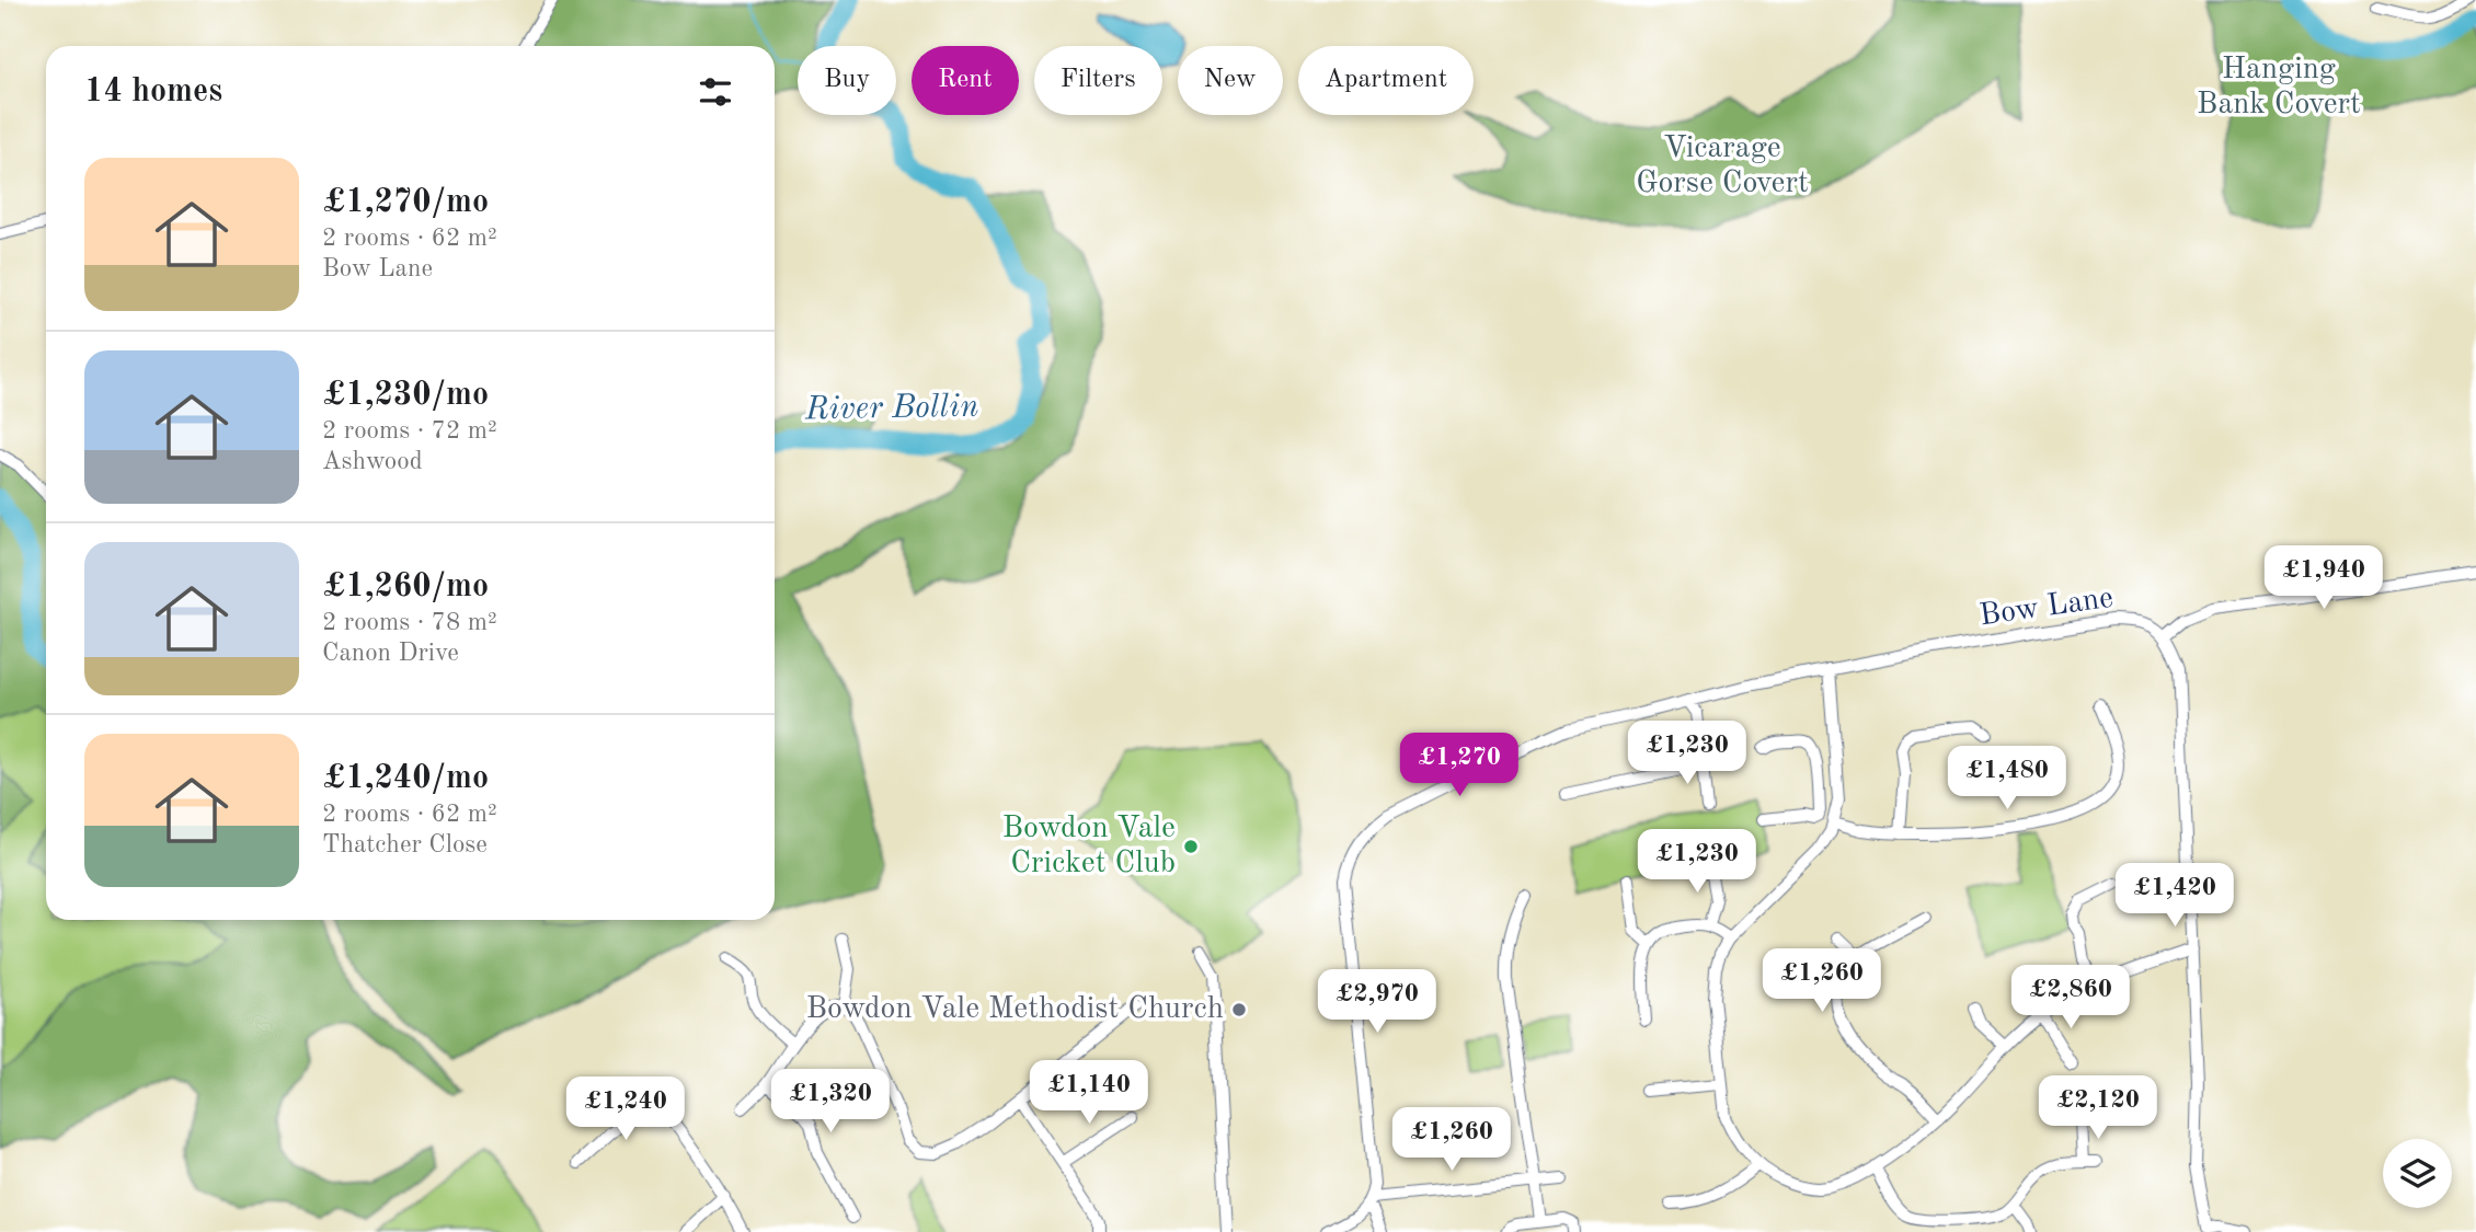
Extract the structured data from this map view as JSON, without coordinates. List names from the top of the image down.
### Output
{
  "streets": {
    "street": ["Bow Lane"]
  },
  "water": ["River Bollin"],
  "parks": ["Hanging Bank Covert", "Vicarage Gorse Covert"],
  "places": ["Bowdon Vale Cricket Club", "Bowdon Vale Methodist Church"],
  "page": {
    "chip": [
      "Buy",
      "Rent",
      "Filters",
      "New",
      "Apartment"
    ],
    "heading": "14 homes",
    "list": [
      {
        "name": "£1,270/mo",
        "note": "2 rooms · 62 m² · Bow Lane"
      },
      {
        "name": "£1,230/mo",
        "note": "2 rooms · 72 m² · Ashwood"
      },
      {
        "name": "£1,260/mo",
        "note": "2 rooms · 78 m² · Canon Drive"
      },
      {
        "name": "£1,240/mo",
        "note": "2 rooms · 62 m² · Thatcher Close"
      }
    ],
    "price": [
      "£1,940",
      "£1,230",
      "£1,270",
      "£1,480",
      "£1,230",
      "£1,420",
      "£1,260",
      "£2,860",
      "£2,970",
      "£1,140",
      "£1,320",
      "£2,120",
      "£1,240",
      "£1,260"
    ]
  }
}
